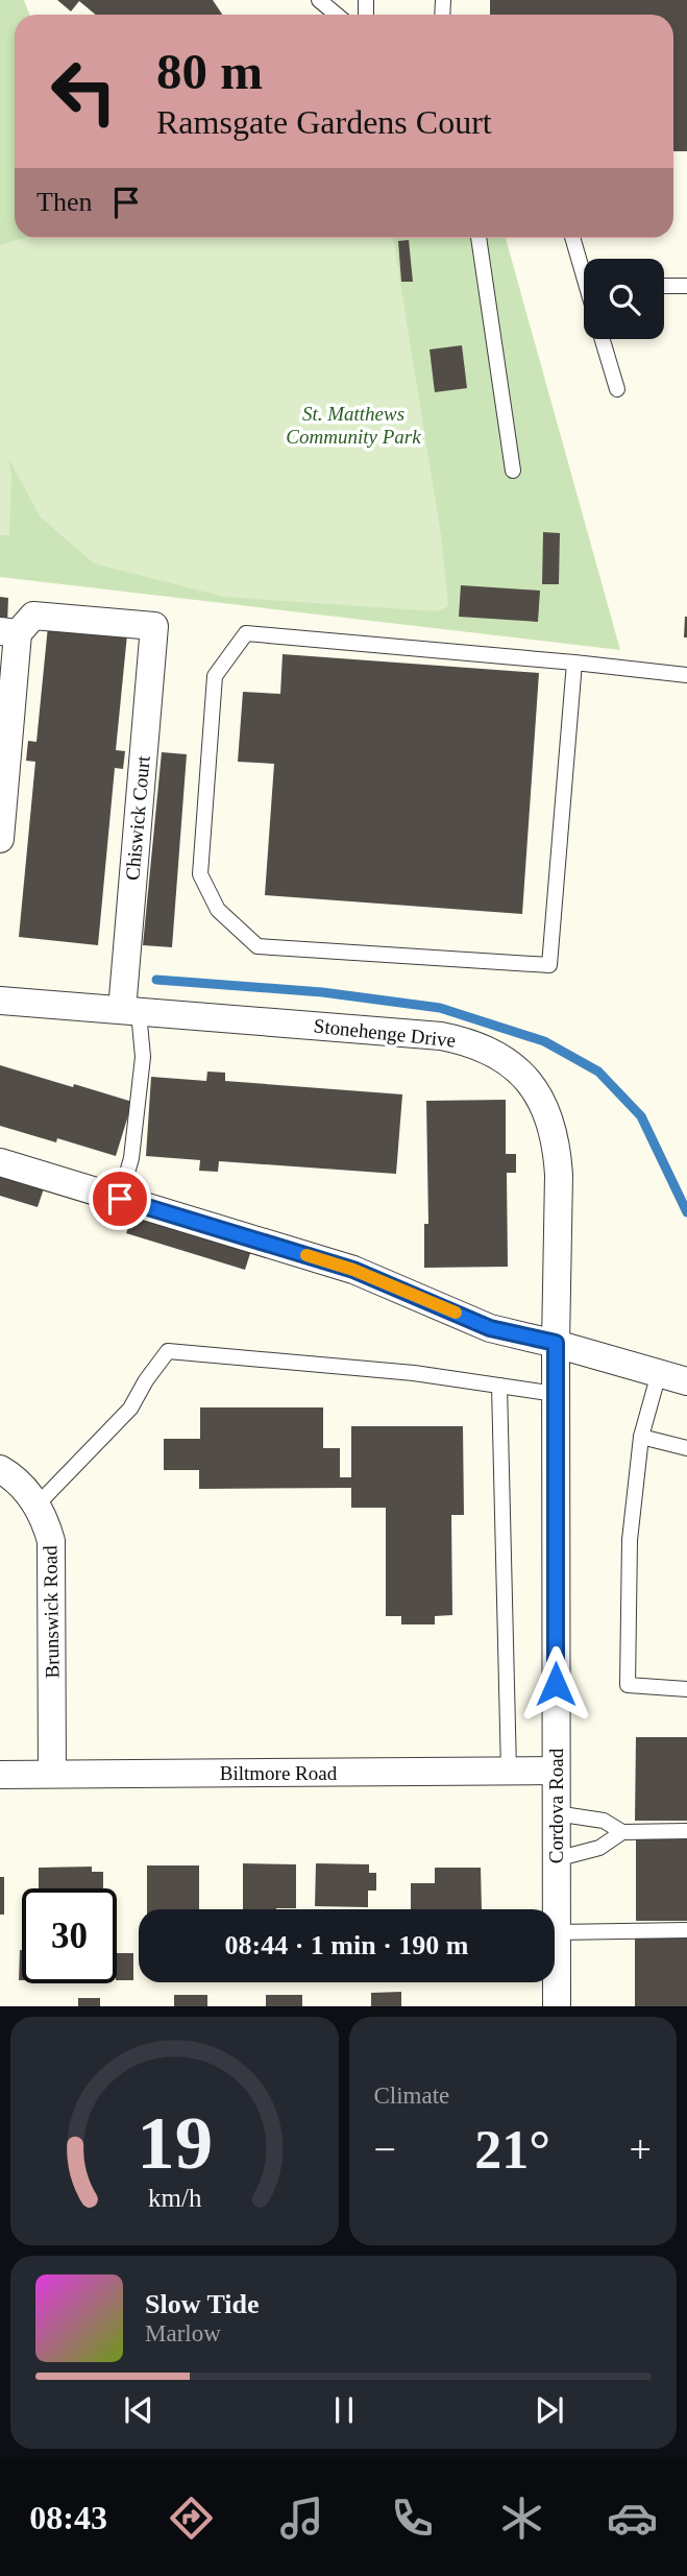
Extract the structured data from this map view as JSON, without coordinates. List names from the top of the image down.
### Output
{
  "streets": {
    "street": [
      "Chiswick Court",
      "Stonehenge Drive",
      "Brunswick Road",
      "Biltmore Road",
      "Cordova Road"
    ]
  },
  "crossings": [
    ["Chiswick Court", "Stonehenge Drive"],
    ["Stonehenge Drive", "Cordova Road"],
    ["Brunswick Road", "Biltmore Road"],
    ["Biltmore Road", "Cordova Road"]
  ],
  "parks": ["St. Matthews Community Park"],
  "page": {
    "turn": ["80 m", "Ramsgate Gardens Court"],
    "then": "Then",
    "limit": "30",
    "trip": "08:44 · 1 min · 190 m",
    "tile": "Climate",
    "heat": ["−", "21°", "+"],
    "song": ["Slow Tide", "Marlow"],
    "tabs": "08:43",
    "gauge": ["19", "km/h"]
  }
}
